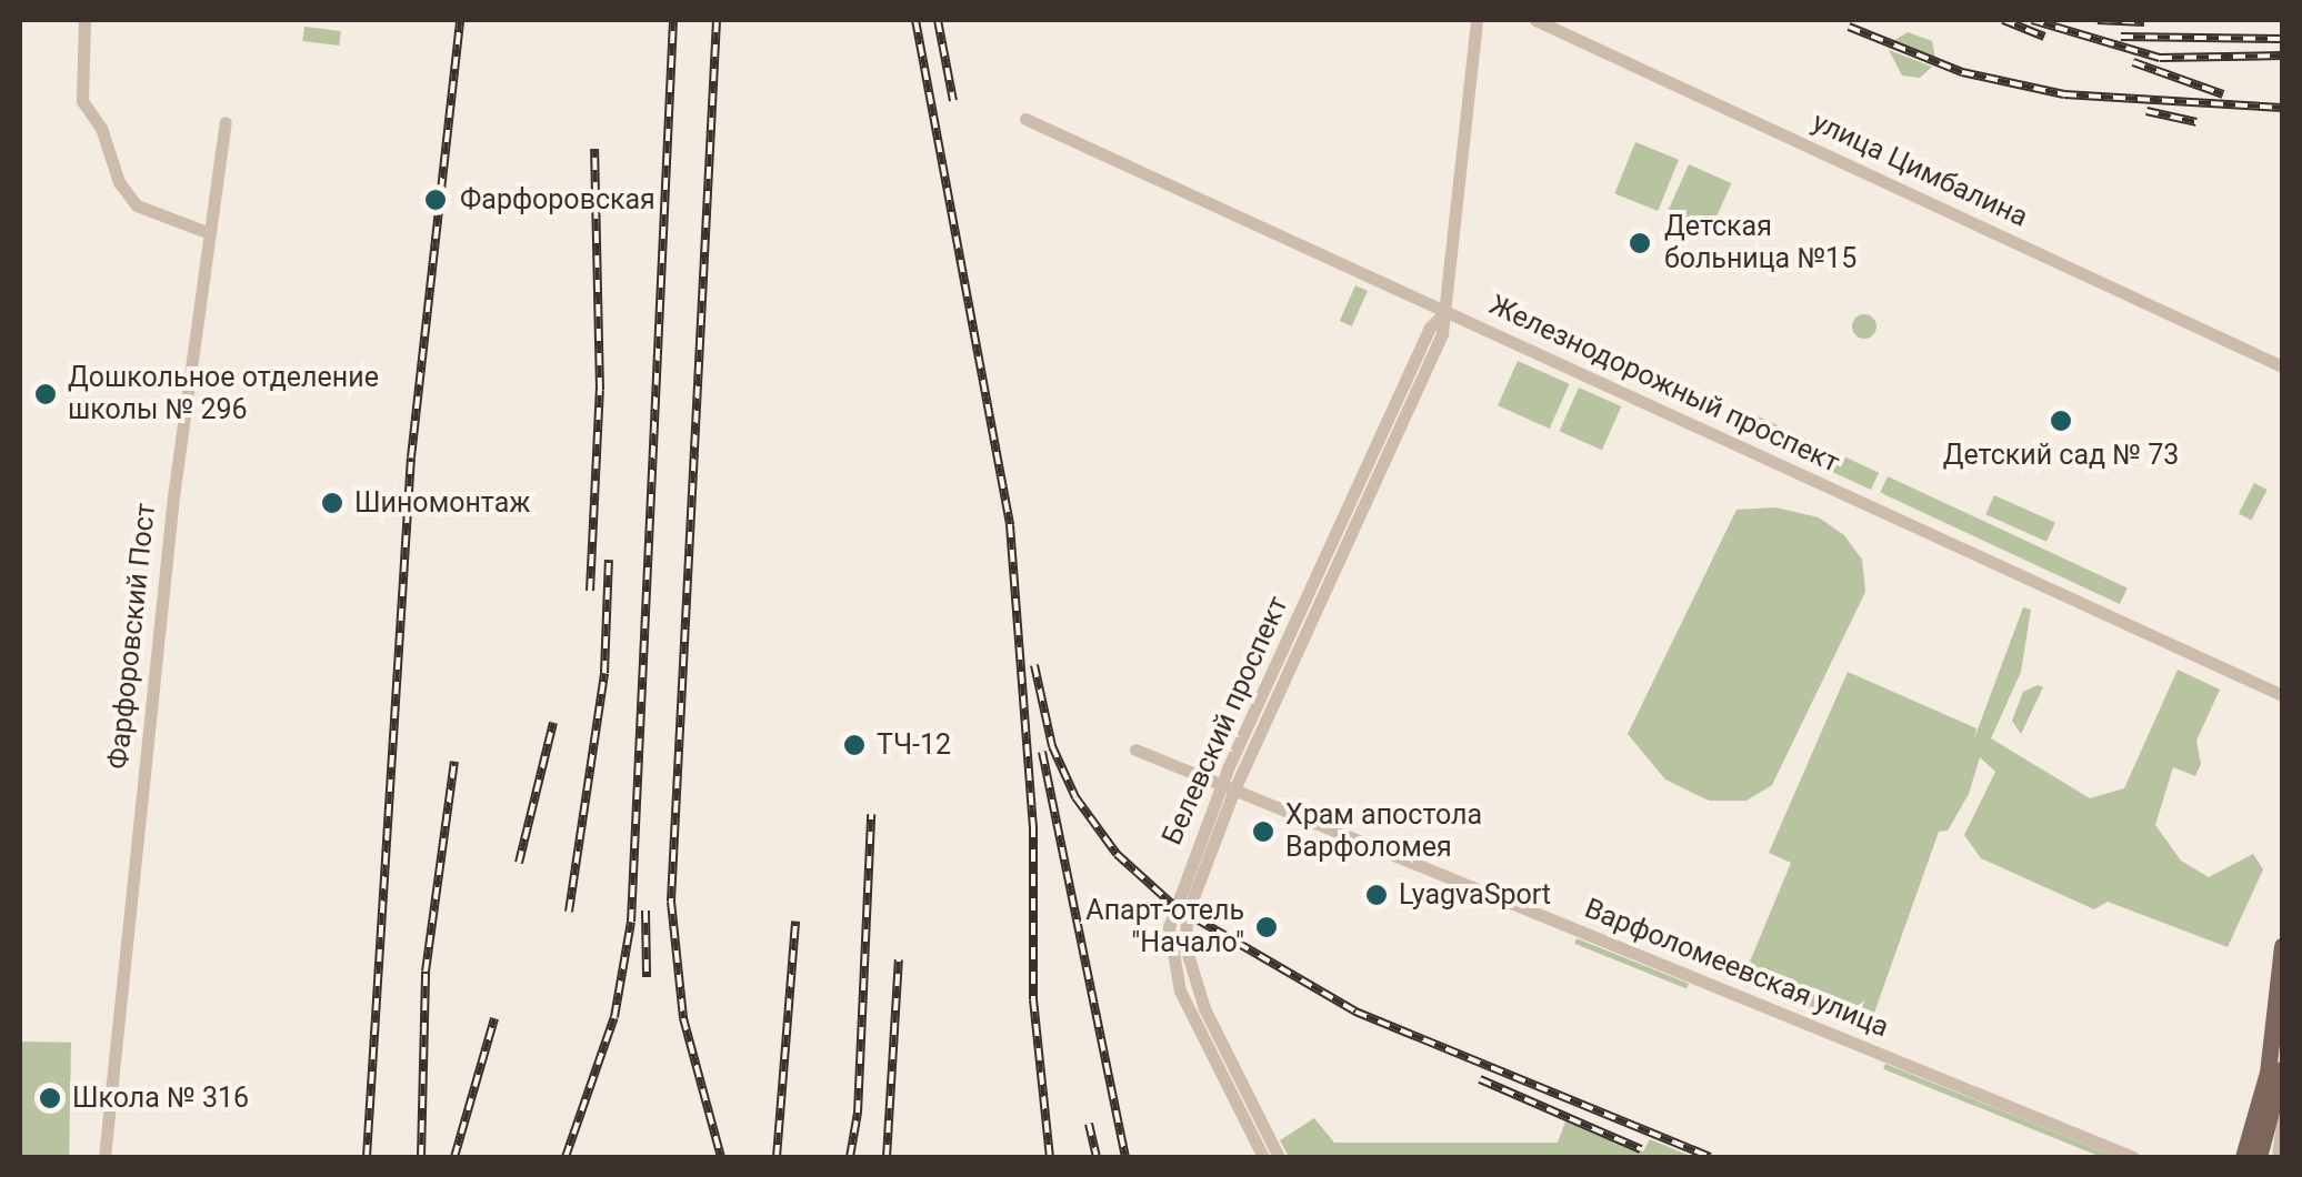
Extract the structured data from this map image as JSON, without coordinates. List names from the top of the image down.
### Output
{
  "streets": {
    "street": [
      "улица Цимбалина",
      "Железнодорожный проспект",
      "Фарфоровский Пост",
      "Белевский проспект",
      "Варфоломеевская улица"
    ]
  },
  "crossings": [
    ["Железнодорожный проспект", "Белевский проспект"],
    ["Белевский проспект", "Варфоломеевская улица"]
  ],
  "places": [
    "Фарфоровская",
    "Детская больница №15",
    "Дошкольное отделение школы № 296",
    "Детский сад № 73",
    "Шиномонтаж",
    "ТЧ-12",
    "Храм апостола Варфоломея",
    "LyagvaSport",
    "Апарт-отель \"Начало\"",
    "Школа № 316"
  ]
}
